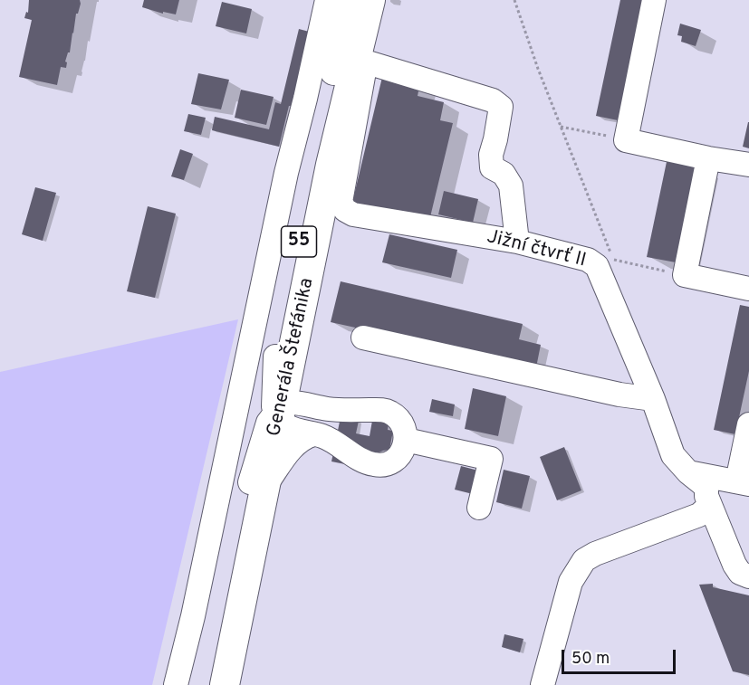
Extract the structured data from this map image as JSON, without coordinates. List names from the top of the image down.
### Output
{
  "streets": {
    "main road": ["55", "Generála Štefánika"],
    "street": ["Jižní čtvrť II"]
  },
  "scale_bar": "50 m"
}
